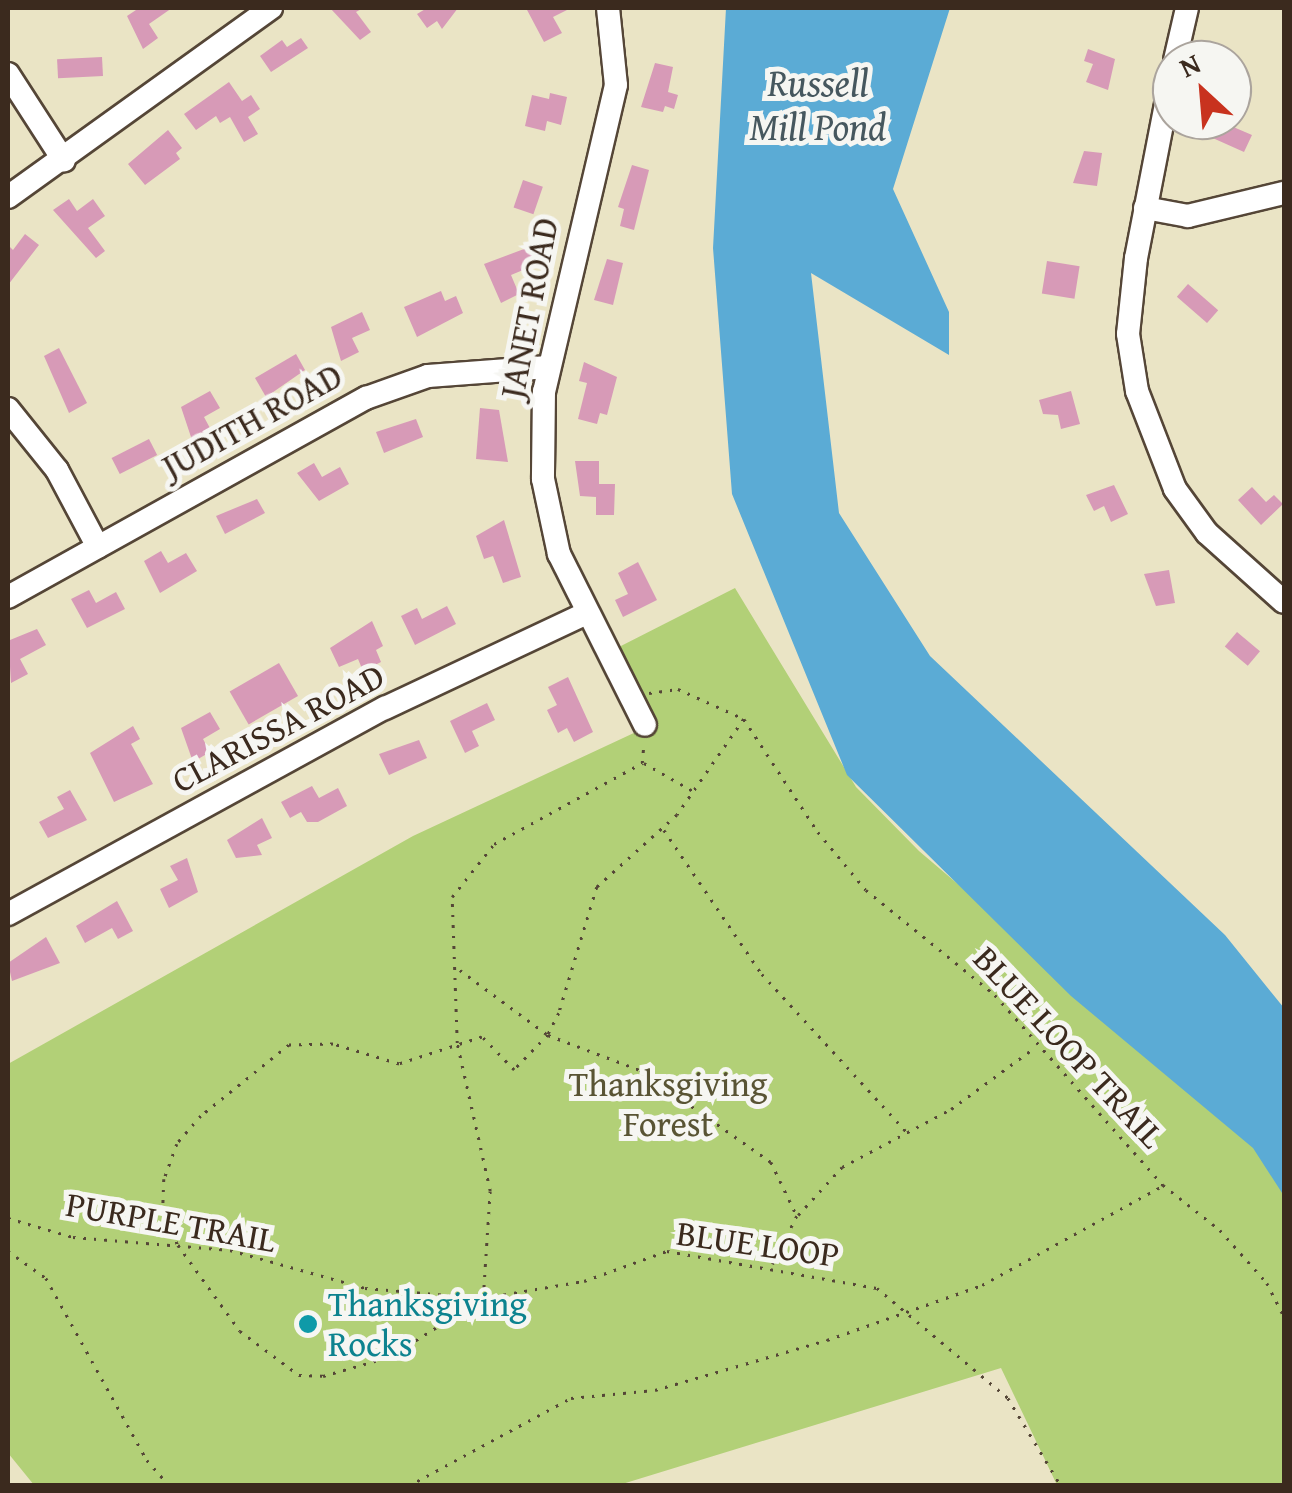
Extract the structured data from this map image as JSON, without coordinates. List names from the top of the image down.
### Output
{
  "streets": {
    "street": ["JANET ROAD", "JUDITH ROAD", "CLARISSA ROAD"],
    "path": ["BLUE LOOP TRAIL", "PURPLE TRAIL", "BLUE LOOP"]
  },
  "crossings": [
    ["JANET ROAD", "JUDITH ROAD"],
    ["JANET ROAD", "CLARISSA ROAD"],
    ["PURPLE TRAIL", "BLUE LOOP"]
  ],
  "water": ["Russell Mill Pond"],
  "parks": ["Thanksgiving Forest"],
  "places": ["Thanksgiving Rocks"],
  "north": "top left"
}
